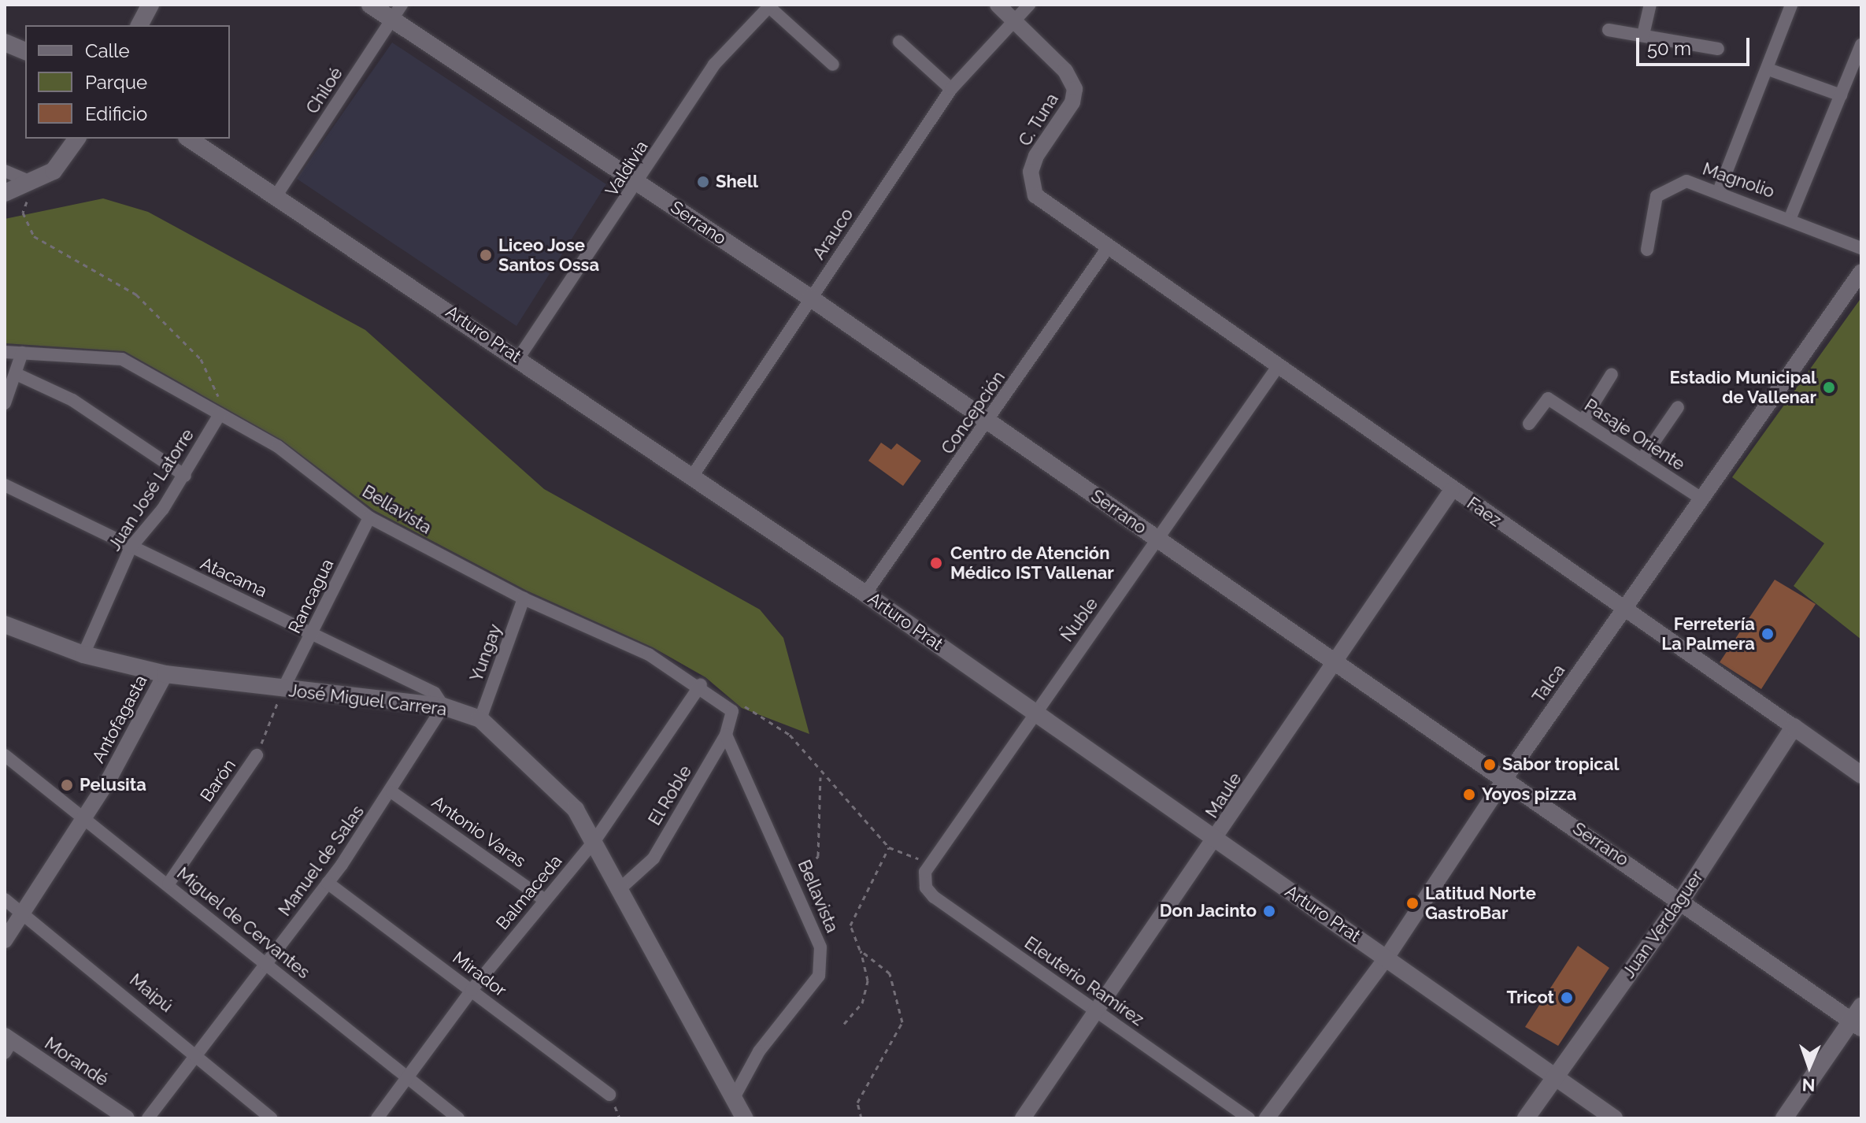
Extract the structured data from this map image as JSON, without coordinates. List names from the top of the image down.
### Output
{
  "streets": {
    "main road": [
      "Serrano",
      "Arturo Prat",
      "Faez",
      "José Miguel Carrera",
      "Juan Verdaguer"
    ],
    "street": [
      "Chiloé",
      "C. Tuna",
      "Valdivia",
      "Magnolio",
      "Arauco",
      "Concepción",
      "Pasaje Oriente",
      "Juan José Latorre",
      "Bellavista",
      "Atacama",
      "Rancagua",
      "Ñuble",
      "Yungay",
      "Talca",
      "Antofagasta",
      "Barón",
      "El Roble",
      "Maule",
      "Antonio Varas",
      "Manuel de Salas",
      "Balmaceda",
      "Miguel de Cervantes",
      "Mirador",
      "Eleuterio Ramírez",
      "Maipú",
      "Morandé"
    ]
  },
  "crossings": [
    ["Chiloé", "Serrano"],
    ["Chiloé", "Arturo Prat"],
    ["C. Tuna", "Arauco"],
    ["C. Tuna", "Concepción"],
    ["C. Tuna", "Faez"],
    ["Valdivia", "Serrano"],
    ["Valdivia", "Arturo Prat"],
    ["Serrano", "Arauco"],
    ["Serrano", "Concepción"],
    ["Serrano", "Ñuble"],
    ["Serrano", "Talca"],
    ["Serrano", "Maule"],
    ["Serrano", "Juan Verdaguer"],
    ["Arauco", "Arturo Prat"],
    ["Arturo Prat", "Concepción"],
    ["Arturo Prat", "Ñuble"],
    ["Arturo Prat", "Talca"],
    ["Arturo Prat", "Maule"],
    ["Arturo Prat", "Juan Verdaguer"],
    ["Concepción", "Faez"],
    ["Pasaje Oriente", "Talca"],
    ["Juan José Latorre", "Bellavista"],
    ["Juan José Latorre", "Atacama"],
    ["Juan José Latorre", "José Miguel Carrera"],
    ["Bellavista", "Rancagua"],
    ["Bellavista", "Yungay"],
    ["Bellavista", "José Miguel Carrera"],
    ["Bellavista", "El Roble"],
    ["Bellavista", "Balmaceda"],
    ["Faez", "Ñuble"],
    ["Faez", "Talca"],
    ["Faez", "Maule"],
    ["Faez", "Juan Verdaguer"],
    ["Atacama", "Rancagua"],
    ["Atacama", "José Miguel Carrera"],
    ["Atacama", "Manuel de Salas"],
    ["Rancagua", "José Miguel Carrera"],
    ["Rancagua", "Barón"],
    ["Ñuble", "Eleuterio Ramírez"],
    ["Yungay", "José Miguel Carrera"],
    ["José Miguel Carrera", "Antofagasta"],
    ["José Miguel Carrera", "Barón"],
    ["José Miguel Carrera", "El Roble"],
    ["José Miguel Carrera", "Manuel de Salas"],
    ["José Miguel Carrera", "Balmaceda"],
    ["Antofagasta", "Miguel de Cervantes"],
    ["Antofagasta", "Maipú"],
    ["Barón", "Miguel de Cervantes"],
    ["Maule", "Eleuterio Ramírez"],
    ["Antonio Varas", "Manuel de Salas"],
    ["Antonio Varas", "Balmaceda"],
    ["Manuel de Salas", "Miguel de Cervantes"],
    ["Manuel de Salas", "Mirador"],
    ["Manuel de Salas", "Maipú"],
    ["Balmaceda", "Miguel de Cervantes"],
    ["Balmaceda", "Mirador"]
  ],
  "places": [
    "Shell",
    "Liceo Jose Santos Ossa",
    "Estadio Municipal de Vallenar",
    "Centro de Atención Médico IST Vallenar",
    "Ferretería La Palmera",
    "Sabor tropical",
    "Pelusita",
    "Yoyos pizza",
    "Latitud Norte GastroBar",
    "Don Jacinto",
    "Tricot"
  ],
  "legend": ["Calle", "Parque", "Edificio"],
  "scale_bar": "50 m",
  "north": "bottom"
}
